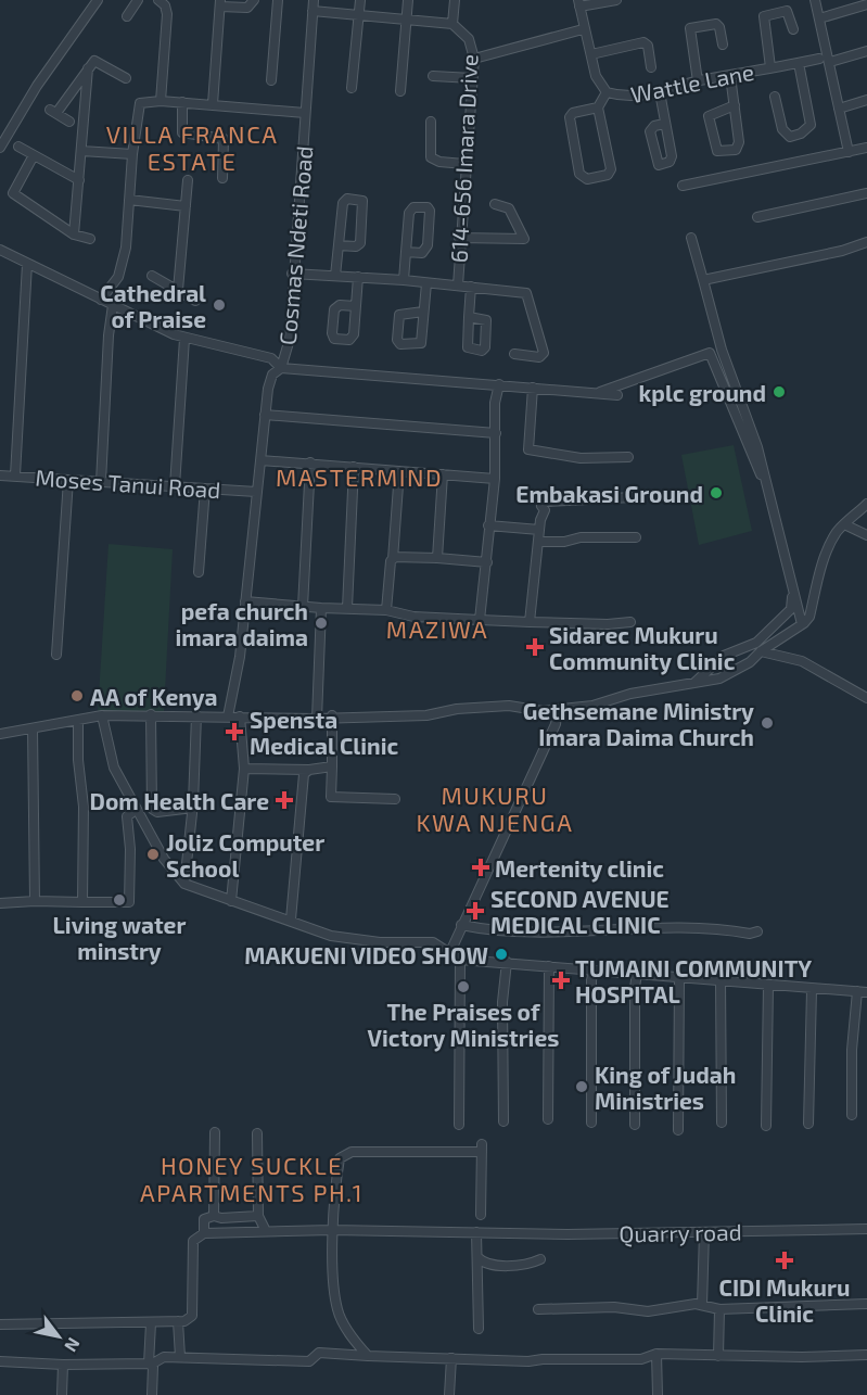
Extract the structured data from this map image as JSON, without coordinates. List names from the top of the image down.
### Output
{
  "streets": {
    "street": [
      "Wattle Lane",
      "614-656 Imara Drive",
      "Cosmas Ndeti Road",
      "Moses Tanui Road",
      "Quarry road"
    ]
  },
  "crossings": [
    ["614-656 Imara Drive", "Cosmas Ndeti Road"],
    ["Cosmas Ndeti Road", "Moses Tanui Road"]
  ],
  "districts": [
    "VILLA FRANCA ESTATE",
    "MASTERMIND",
    "MAZIWA",
    "MUKURU KWA NJENGA",
    "HONEY SUCKLE APARTMENTS PH.1"
  ],
  "places": {
    "other": [
      "Cathedral of Praise",
      "kplc ground",
      "Embakasi Ground",
      "pefa church imara daima",
      "AA of Kenya",
      "Gethsemane Ministry Imara Daima Church",
      "Joliz Computer School",
      "Living water minstry",
      "MAKUENI VIDEO SHOW",
      "The Praises of Victory Ministries",
      "King of Judah Ministries"
    ],
    "health": [
      "Sidarec Mukuru Community Clinic",
      "Spensta Medical Clinic",
      "Dom Health Care",
      "Mertenity clinic",
      "SECOND AVENUE MEDICAL CLINIC",
      "TUMAINI COMMUNITY HOSPITAL",
      "CIDI Mukuru Clinic"
    ]
  },
  "north": "bottom right"
}
